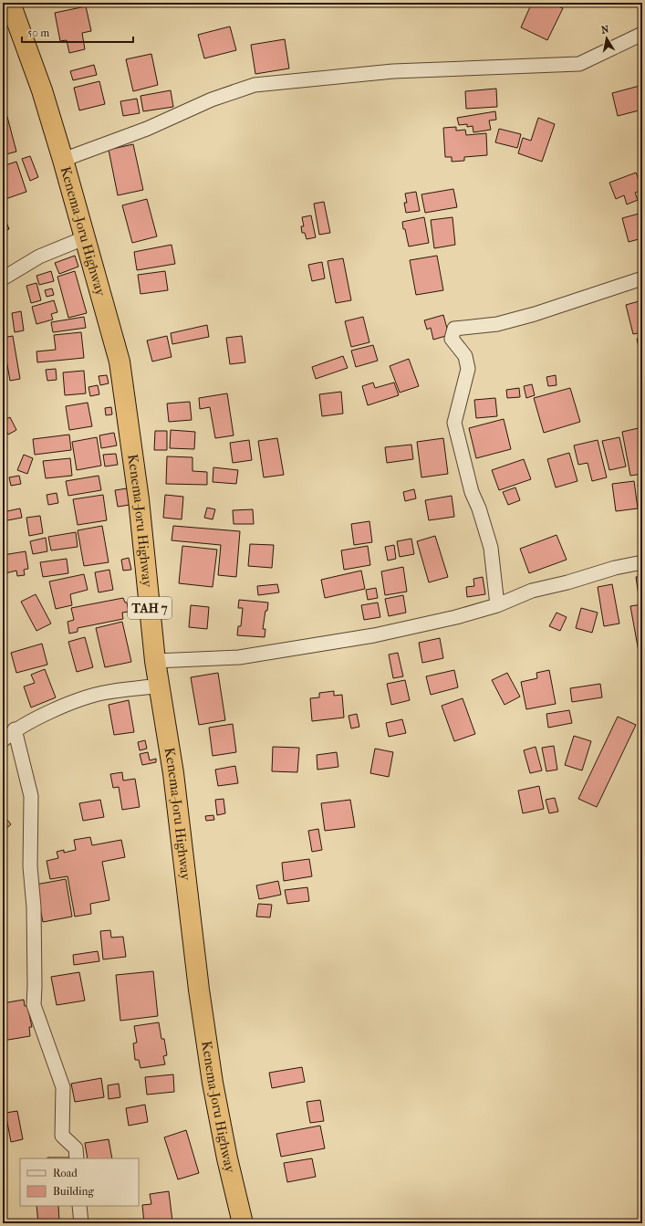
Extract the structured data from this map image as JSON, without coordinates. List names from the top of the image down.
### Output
{
  "streets": {
    "highway": ["Kenema-Joru Highway", "TAH 7"]
  },
  "legend": ["Road", "Building"],
  "scale_bar": "50 m",
  "north": "top"
}
